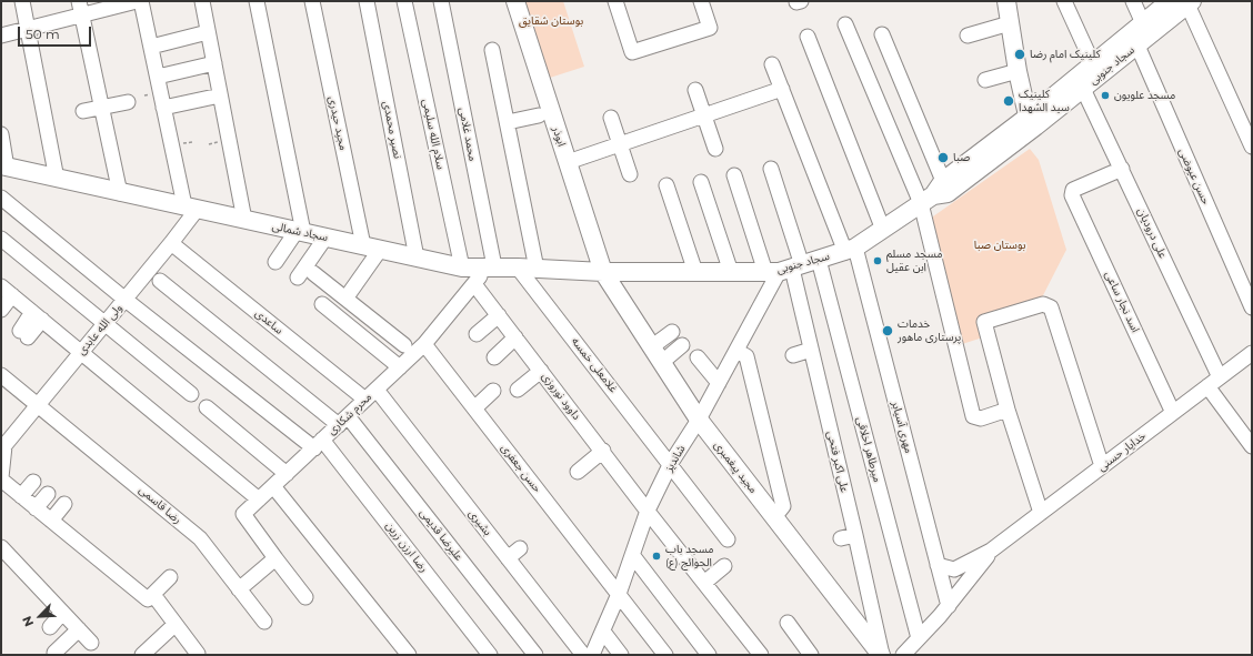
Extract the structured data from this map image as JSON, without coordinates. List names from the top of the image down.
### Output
{
  "streets": {
    "main road": [
      "سجاد جنوبی",
      "ابوذر",
      "سجاد شمالی",
      "مجید پیغمبری"
    ],
    "street": [
      "مجید حیدری",
      "نصیر محمدی",
      "سلام الله سلیمی",
      "محمد غلامی",
      "حسن عیوضی",
      "علی درودیان",
      "اسد نجار ساعی",
      "ساعدی",
      "ولی الله عابدی",
      "غلامعلی خمسه",
      "داوود نوروزی",
      "محرم شکاری",
      "مهری آسیابر",
      "میرطاهر اخلاقی",
      "خدایار حسنی",
      "شاندیز",
      "علی اکبر فتحی",
      "حسن جعفری",
      "رضا قاسمی",
      "بشیری",
      "علیرضا قدیمی",
      "رضا ارزن زرین"
    ]
  },
  "crossings": [
    ["سجاد جنوبی", "ابوذر"],
    ["سجاد جنوبی", "حسن عیوضی"],
    ["سجاد جنوبی", "سجاد شمالی"],
    ["سجاد جنوبی", "علی درودیان"],
    ["سجاد جنوبی", "مهری آسیابر"],
    ["سجاد جنوبی", "میرطاهر اخلاقی"],
    ["سجاد جنوبی", "شاندیز"],
    ["سجاد جنوبی", "علی اکبر فتحی"],
    ["سجاد جنوبی", "مجید پیغمبری"],
    ["مجید حیدری", "سجاد شمالی"],
    ["نصیر محمدی", "سجاد شمالی"],
    ["سلام الله سلیمی", "سجاد شمالی"],
    ["محمد غلامی", "سجاد شمالی"],
    ["محمد غلامی", "محرم شکاری"],
    ["ابوذر", "سجاد شمالی"],
    ["ابوذر", "مجید پیغمبری"],
    ["سجاد شمالی", "ولی الله عابدی"],
    ["سجاد شمالی", "غلامعلی خمسه"],
    ["سجاد شمالی", "محرم شکاری"],
    ["سجاد شمالی", "مجید پیغمبری"],
    ["علی درودیان", "اسد نجار ساعی"],
    ["علی درودیان", "خدایار حسنی"],
    ["اسد نجار ساعی", "خدایار حسنی"],
    ["ساعدی", "ولی الله عابدی"],
    ["ساعدی", "محرم شکاری"],
    ["ولی الله عابدی", "رضا قاسمی"],
    ["ولی الله عابدی", "رضا ارزن زرین"],
    ["غلامعلی خمسه", "شاندیز"],
    ["داوود نوروزی", "محرم شکاری"],
    ["داوود نوروزی", "شاندیز"],
    ["محرم شکاری", "حسن جعفری"],
    ["محرم شکاری", "بشیری"],
    ["محرم شکاری", "علیرضا قدیمی"],
    ["محرم شکاری", "رضا ارزن زرین"],
    ["مهری آسیابر", "خدایار حسنی"],
    ["میرطاهر اخلاقی", "خدایار حسنی"],
    ["شاندیز", "علی اکبر فتحی"],
    ["شاندیز", "مجید پیغمبری"],
    ["شاندیز", "حسن جعفری"],
    ["علی اکبر فتحی", "مجید پیغمبری"]
  ],
  "parks": ["بوستان شقایق", "بوستان صبا"],
  "places": [
    "کلینیک امام رضا",
    "مسجد علویون",
    "کلینیک سید الشهدا",
    "صبا",
    "مسجد مسلم ابن عقیل",
    "خدمات پرستاری ماهور",
    "مسجد باب الحوائج (ع)"
  ],
  "scale_bar": "50 m",
  "north": "bottom left"
}
